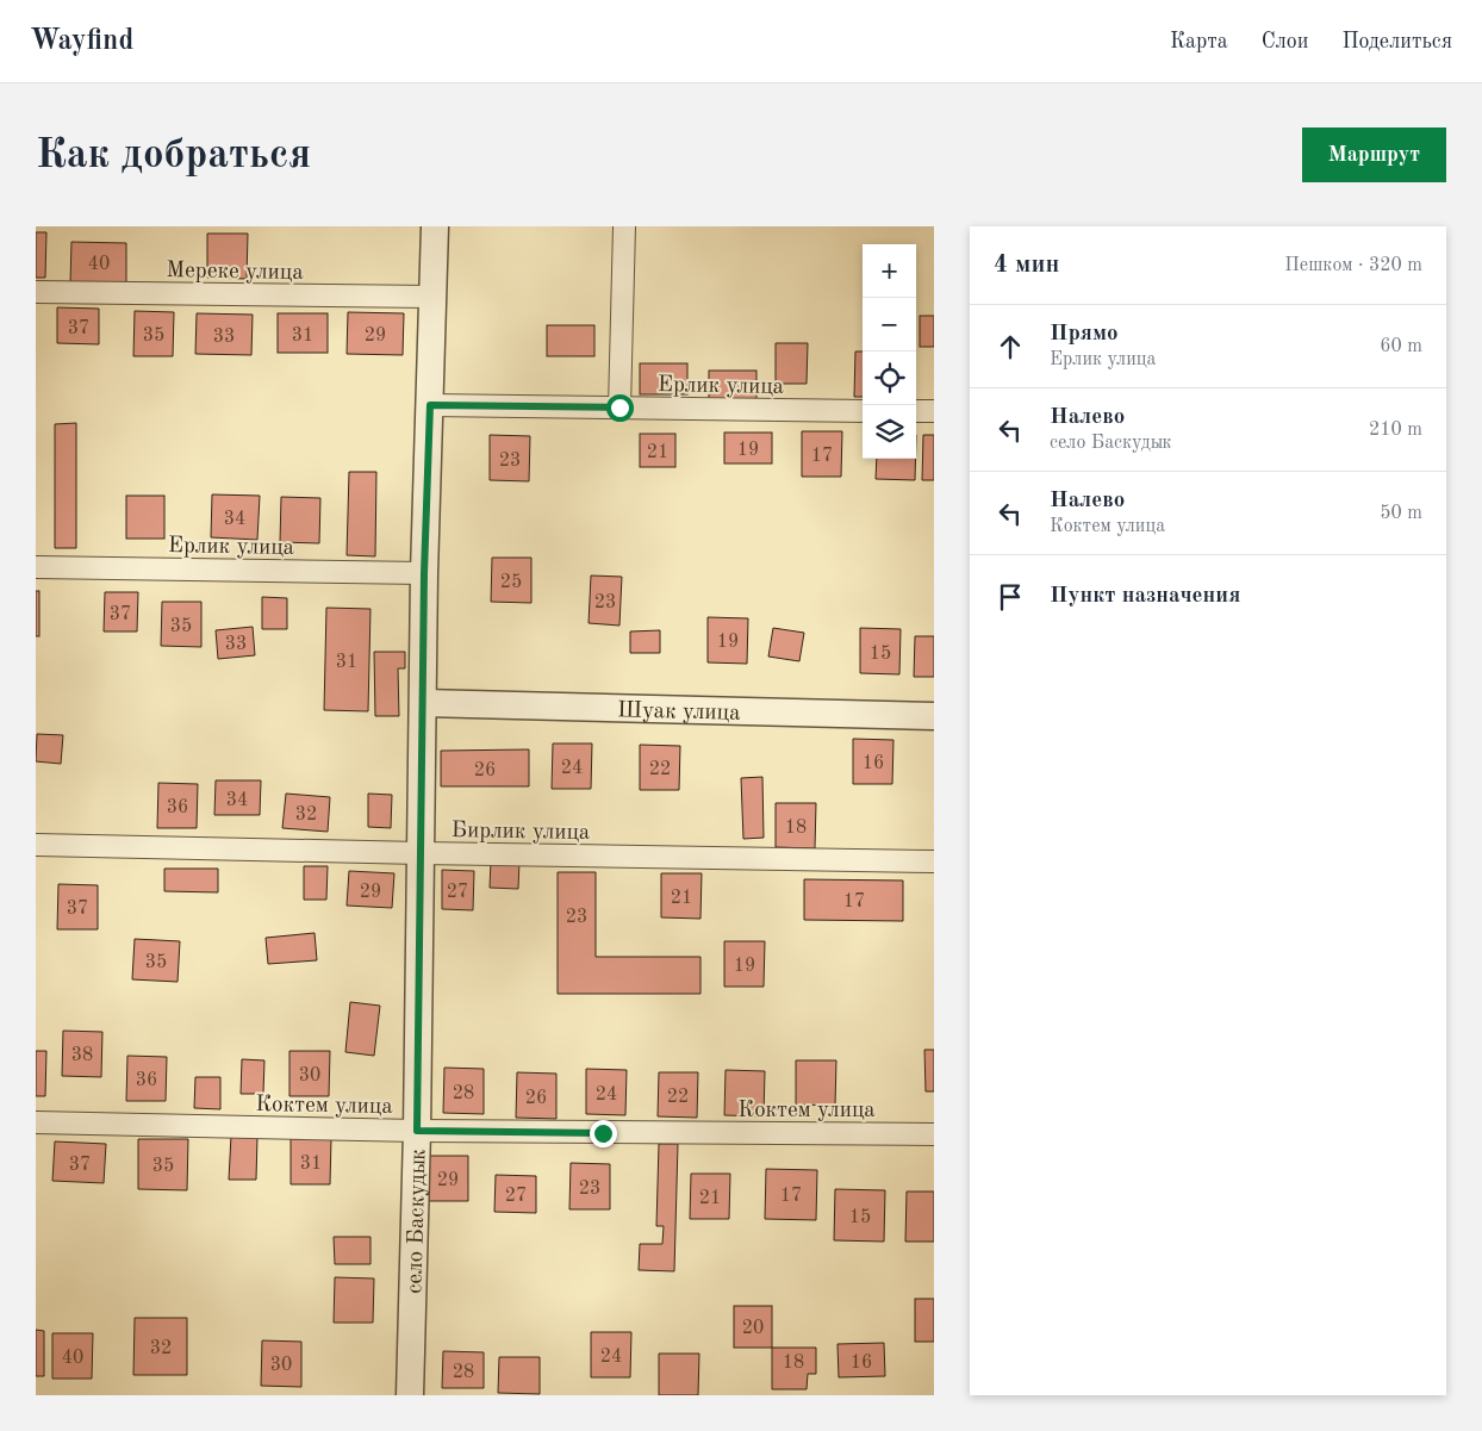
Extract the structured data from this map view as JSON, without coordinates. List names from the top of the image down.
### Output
{
  "streets": {
    "street": [
      "Мереке улица",
      "Ерлик улица",
      "Шуак улица",
      "Бирлик улица",
      "Коктем улица",
      "село Баскудык"
    ]
  },
  "crossings": [
    ["Мереке улица", "село Баскудык"],
    ["Ерлик улица", "село Баскудык"],
    ["Шуак улица", "село Баскудык"],
    ["Бирлик улица", "село Баскудык"],
    ["Коктем улица", "село Баскудык"]
  ],
  "house_numbers": [
    "40",
    "37",
    "35",
    "31",
    "29",
    "33",
    "19",
    "21",
    "17",
    "23",
    "34",
    "25",
    "23",
    "37",
    "35",
    "19",
    "33",
    "15",
    "31",
    "16",
    "24",
    "22",
    "26",
    "34",
    "36",
    "32",
    "18",
    "29",
    "27",
    "21",
    "17",
    "37",
    "23",
    "35",
    "19",
    "38",
    "30",
    "36",
    "28",
    "24",
    "22",
    "26",
    "31",
    "37",
    "35",
    "29",
    "23",
    "27",
    "17",
    "21",
    "15",
    "20",
    "32",
    "24",
    "40",
    "18",
    "16",
    "30",
    "28"
  ],
  "page": {
    "header": "Wayfind",
    "nav": ["Карта", "Слои", "Поделиться"],
    "buttons": "Маршрут",
    "title": "Как добраться",
    "heading": ["4 мин", "Пешком · 320 m"],
    "map_buttons": ["+", "−"],
    "list": [
      ["Прямо", "Ерлик улица", "60 m"],
      ["Налево", "село Баскудык", "210 m"],
      ["Налево", "Коктем улица", "50 m"],
      "Пункт назначения"
    ]
  }
}
